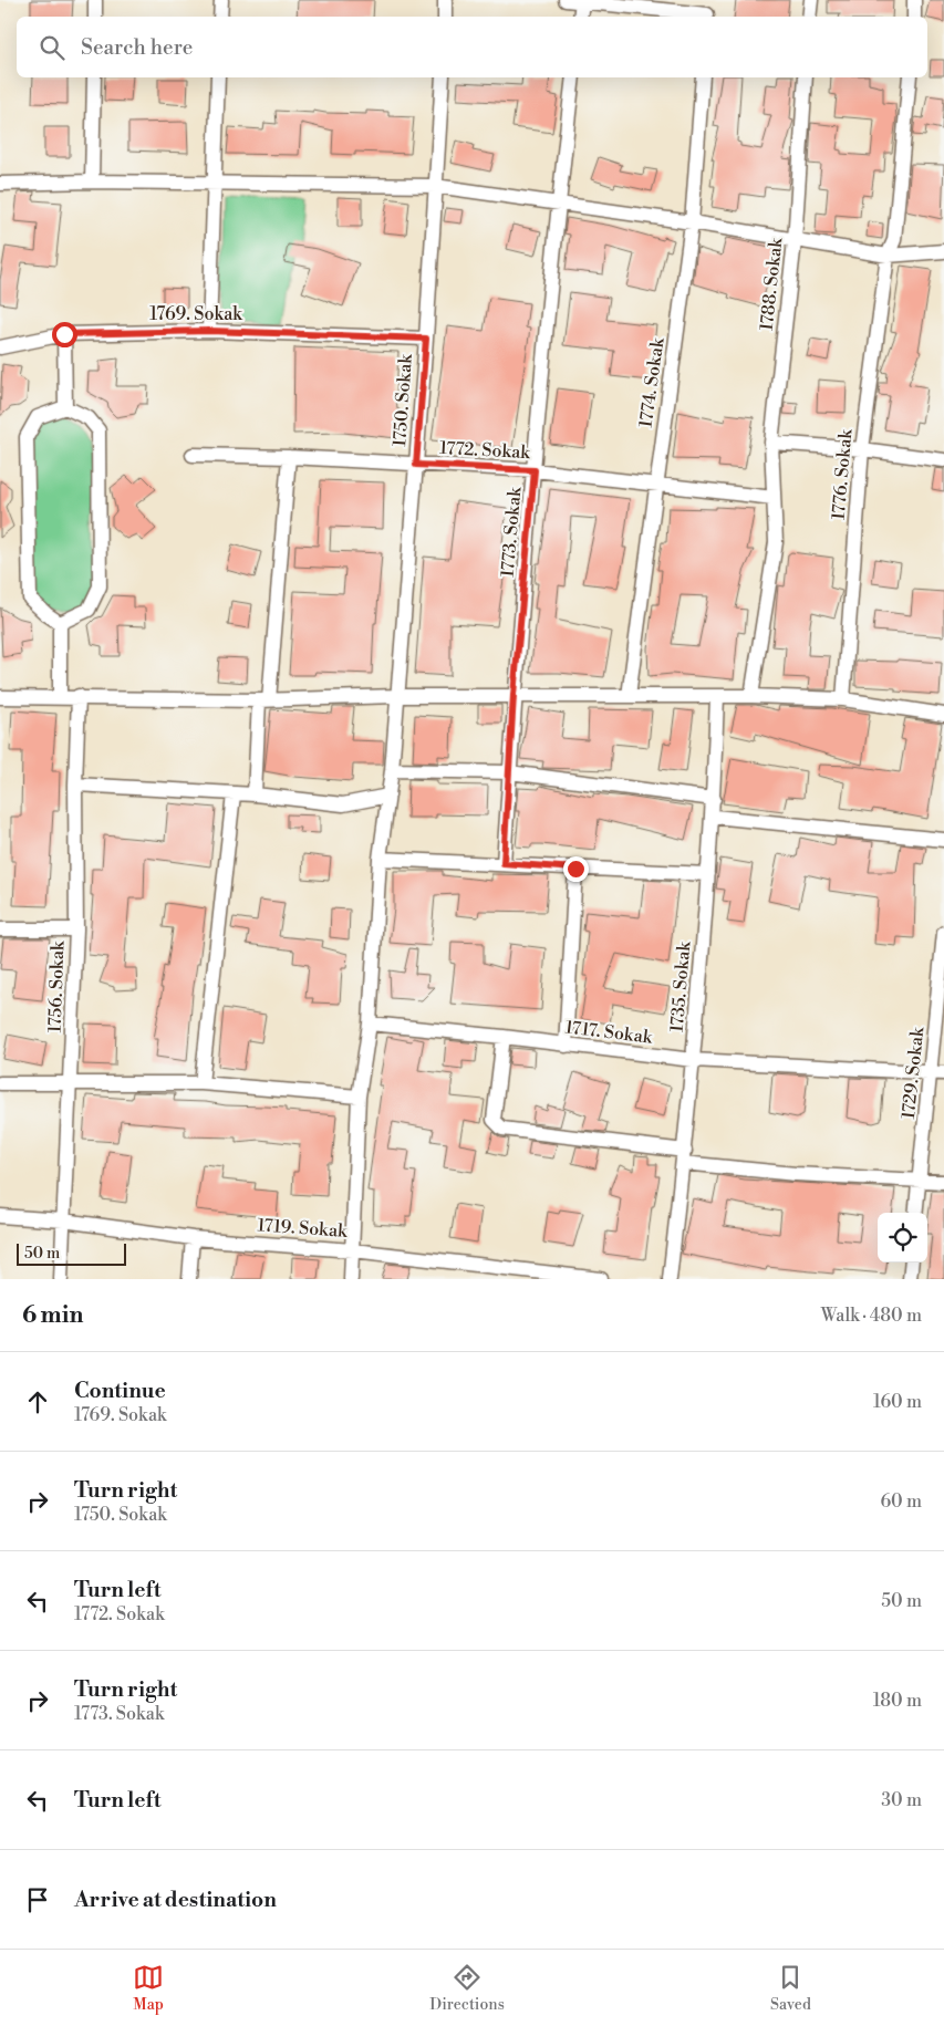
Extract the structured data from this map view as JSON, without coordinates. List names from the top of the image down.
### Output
{
  "streets": {
    "street": [
      "1788. Sokak",
      "1769. Sokak",
      "1774. Sokak",
      "1750. Sokak",
      "1772. Sokak",
      "1776. Sokak",
      "1773. Sokak",
      "1756. Sokak",
      "1735. Sokak",
      "1717. Sokak",
      "1729. Sokak",
      "1719. Sokak"
    ]
  },
  "crossings": [
    ["1788. Sokak", "1772. Sokak"],
    ["1769. Sokak", "1750. Sokak"],
    ["1774. Sokak", "1772. Sokak"],
    ["1750. Sokak", "1772. Sokak"],
    ["1750. Sokak", "1717. Sokak"],
    ["1750. Sokak", "1719. Sokak"],
    ["1772. Sokak", "1773. Sokak"],
    ["1756. Sokak", "1719. Sokak"],
    ["1735. Sokak", "1717. Sokak"],
    ["1717. Sokak", "1729. Sokak"]
  ],
  "scale_bar": "50 m",
  "page": {
    "search": "Search here",
    "scale": "50 m",
    "heading": ["6 min", "Walk · 480 m"],
    "list": [
      ["Continue", "1769. Sokak", "160 m"],
      ["Turn right", "1750. Sokak", "60 m"],
      ["Turn left", "1772. Sokak", "50 m"],
      ["Turn right", "1773. Sokak", "180 m"],
      ["Turn left", "30 m"],
      "Arrive at destination"
    ],
    "nav": ["Map", "Directions", "Saved"]
  }
}
